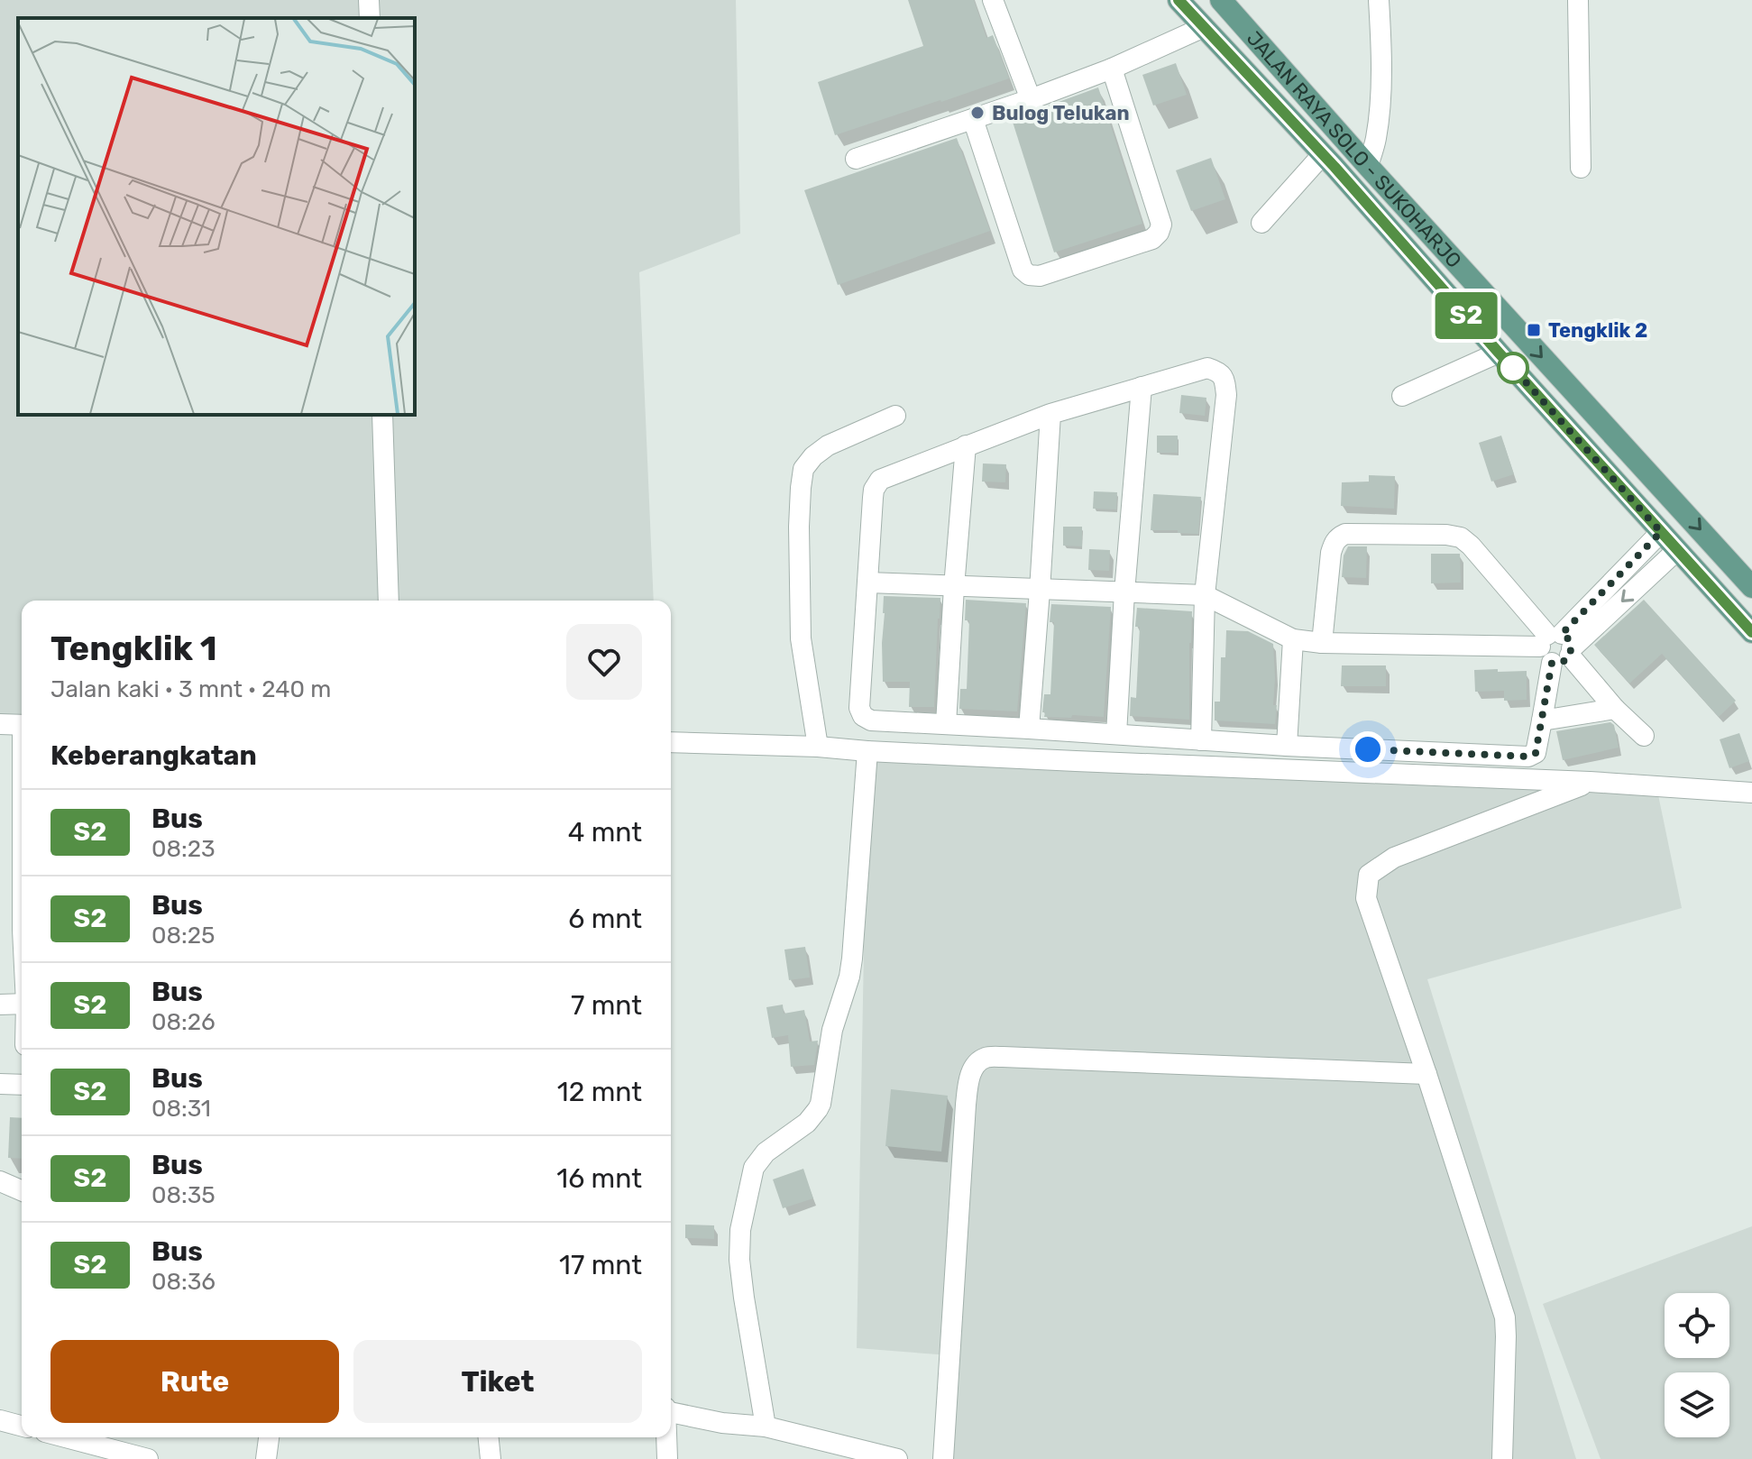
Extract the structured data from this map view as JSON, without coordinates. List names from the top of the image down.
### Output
{
  "streets": {
    "main road": ["JALAN RAYA SOLO - SUKOHARJO"]
  },
  "places": {
    "other": ["Bulog Telukan"],
    "transit": ["Tengklik 2"]
  },
  "lines": ["bus line S2"],
  "page": {
    "on_map": "S2",
    "heading": [
      ["Tengklik 1", "Jalan kaki · 3 mnt · 240 m"],
      "Keberangkatan"
    ],
    "list": [
      {
        "mark": "S2",
        "name": "Bus",
        "note": "08:23",
        "value": "4 mnt"
      },
      {
        "mark": "S2",
        "name": "Bus",
        "note": "08:25",
        "value": "6 mnt"
      },
      {
        "mark": "S2",
        "name": "Bus",
        "note": "08:26",
        "value": "7 mnt"
      },
      {
        "mark": "S2",
        "name": "Bus",
        "note": "08:31",
        "value": "12 mnt"
      },
      {
        "mark": "S2",
        "name": "Bus",
        "note": "08:35",
        "value": "16 mnt"
      },
      {
        "mark": "S2",
        "name": "Bus",
        "note": "08:36",
        "value": "17 mnt"
      }
    ],
    "buttons": ["Rute", "Tiket"]
  }
}
